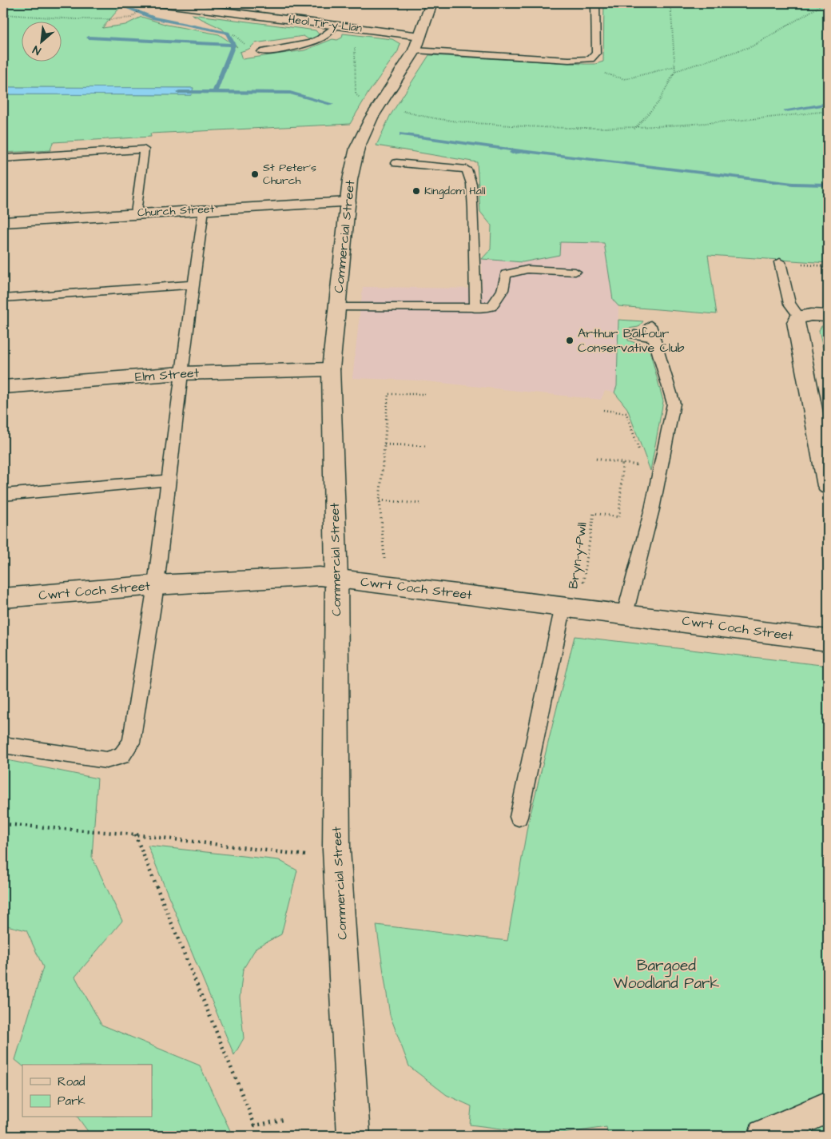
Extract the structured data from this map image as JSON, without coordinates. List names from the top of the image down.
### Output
{
  "streets": {
    "street": [
      "Heol Tir-y-Llan",
      "Church Street",
      "Commercial Street",
      "Elm Street",
      "Cwrt Coch Street"
    ],
    "path": ["Bryn-y-Pwll"]
  },
  "crossings": [
    ["Heol Tir-y-Llan", "Commercial Street"],
    ["Church Street", "Commercial Street"],
    ["Commercial Street", "Elm Street"],
    ["Commercial Street", "Cwrt Coch Street"],
    ["Bryn-y-Pwll", "Cwrt Coch Street"]
  ],
  "parks": ["Bargoed Woodland Park"],
  "places": ["St Peter's Church", "Kingdom Hall", "Arthur Balfour Conservative Club"],
  "legend": ["Road", "Park"],
  "north": "bottom left"
}
